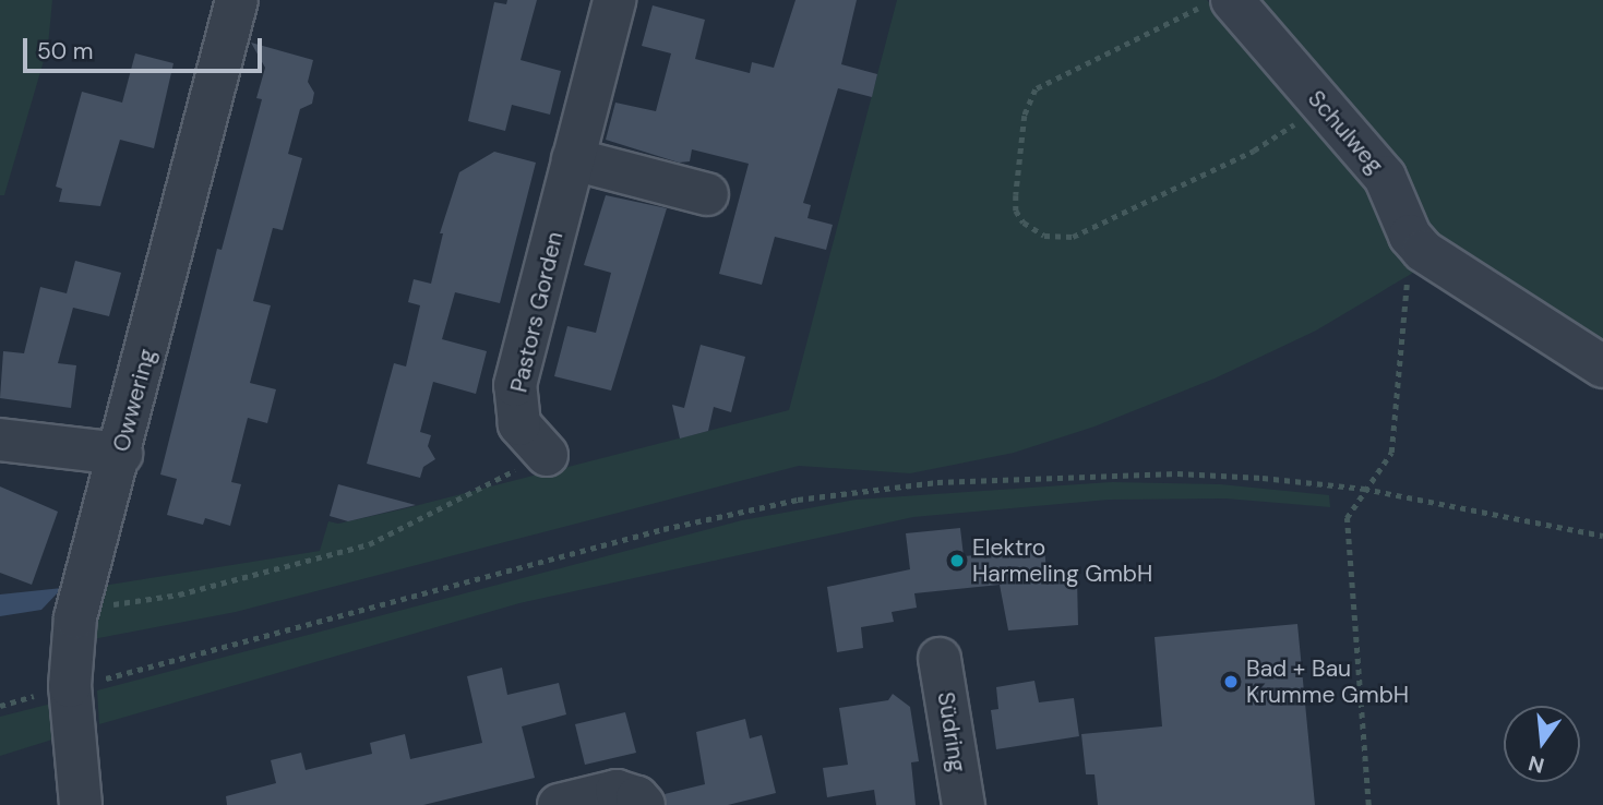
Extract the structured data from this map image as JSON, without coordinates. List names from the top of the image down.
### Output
{
  "streets": {
    "street": [
      "Schulweg",
      "Pastors Gorden",
      "Owwering",
      "Südring"
    ]
  },
  "places": ["Elektro Harmeling GmbH", "Bad + Bau Krumme GmbH"],
  "scale_bar": "50 m",
  "north": "bottom"
}
